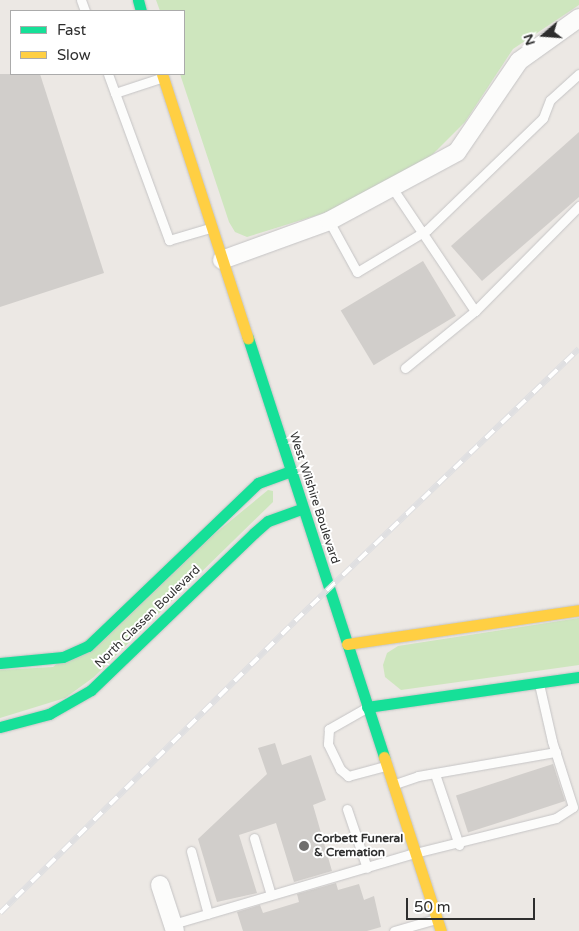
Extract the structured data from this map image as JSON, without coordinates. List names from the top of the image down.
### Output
{
  "streets": {
    "street": ["West Wilshire Boulevard", "North Classen Boulevard"]
  },
  "crossings": [
    ["West Wilshire Boulevard", "North Classen Boulevard"]
  ],
  "places": ["Corbett Funeral & Cremation"],
  "legend": ["Fast", "Slow"],
  "scale_bar": "50 m",
  "north": "left"
}
